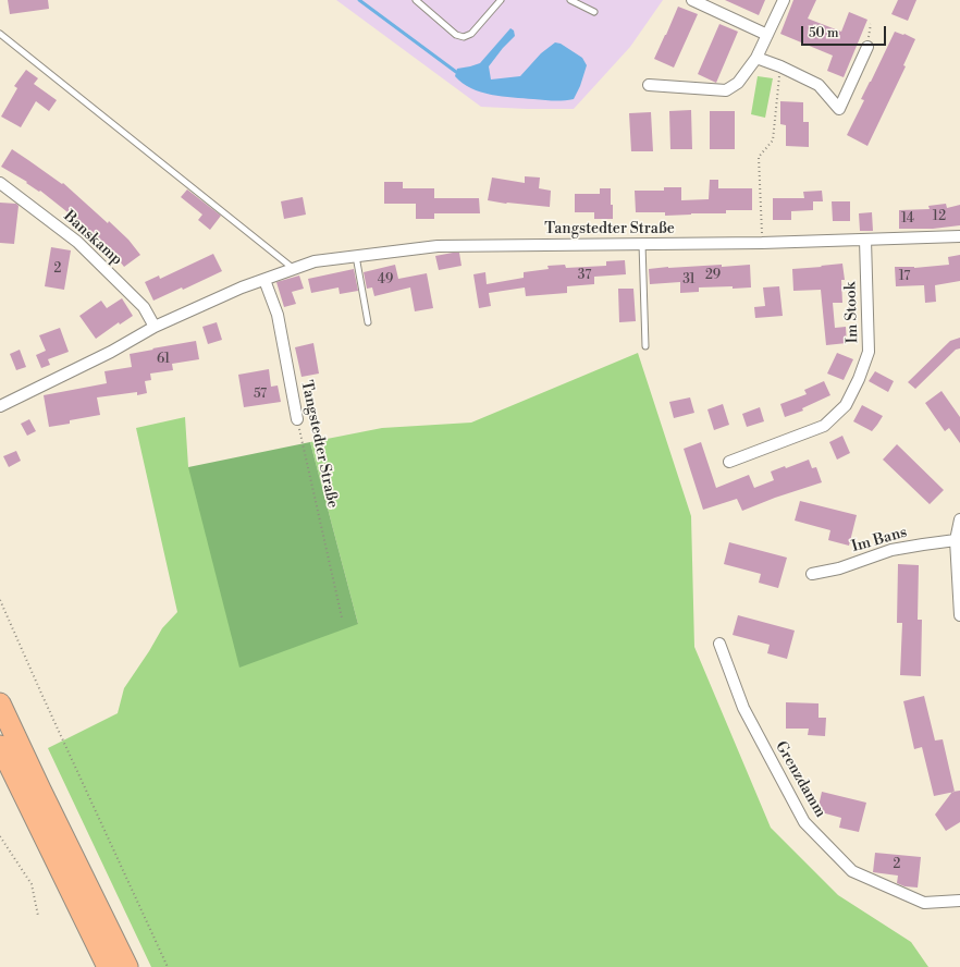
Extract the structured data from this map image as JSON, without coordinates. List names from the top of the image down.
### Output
{
  "streets": {
    "street": [
      "Tangstedter Straße",
      "Banskamp",
      "Im Stook",
      "Im Bans",
      "Grenzdamm"
    ]
  },
  "crossings": [
    ["Tangstedter Straße", "Banskamp"],
    ["Tangstedter Straße", "Im Stook"]
  ],
  "house_numbers": [
    "12",
    "14",
    "2",
    "37",
    "29",
    "17",
    "49",
    "31",
    "61",
    "57",
    "2"
  ],
  "scale_bar": "50 m"
}
